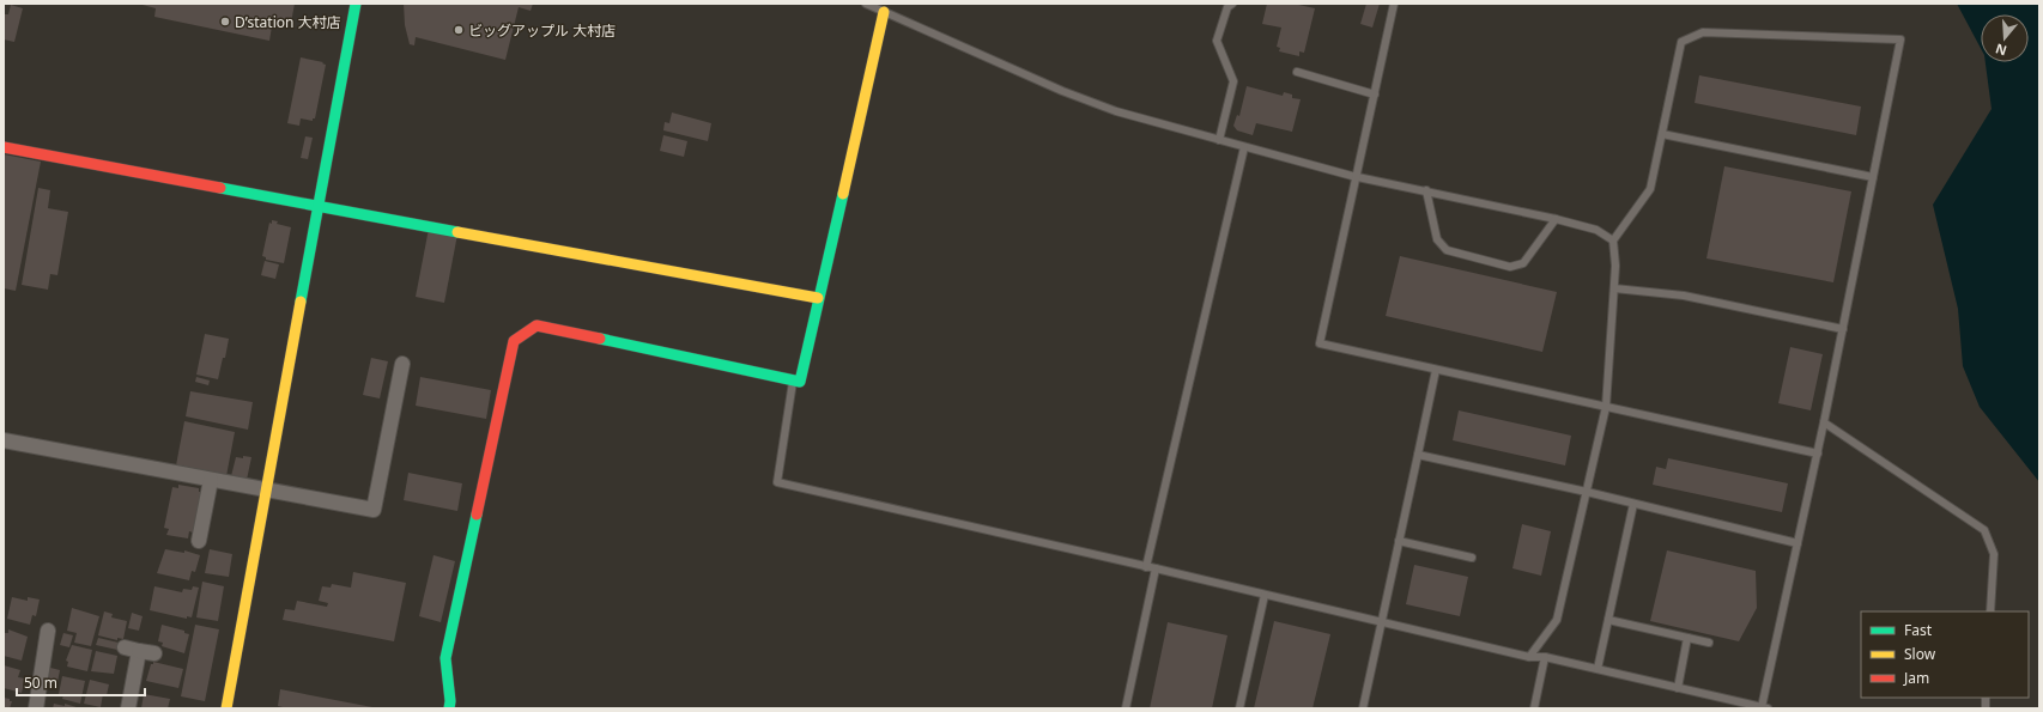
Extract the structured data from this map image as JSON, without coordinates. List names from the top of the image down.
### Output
{
  "places": ["D’station 大村店", "ビッグアップル 大村店"],
  "legend": ["Fast", "Slow", "Jam"],
  "scale_bar": "50 m",
  "north": "bottom"
}
